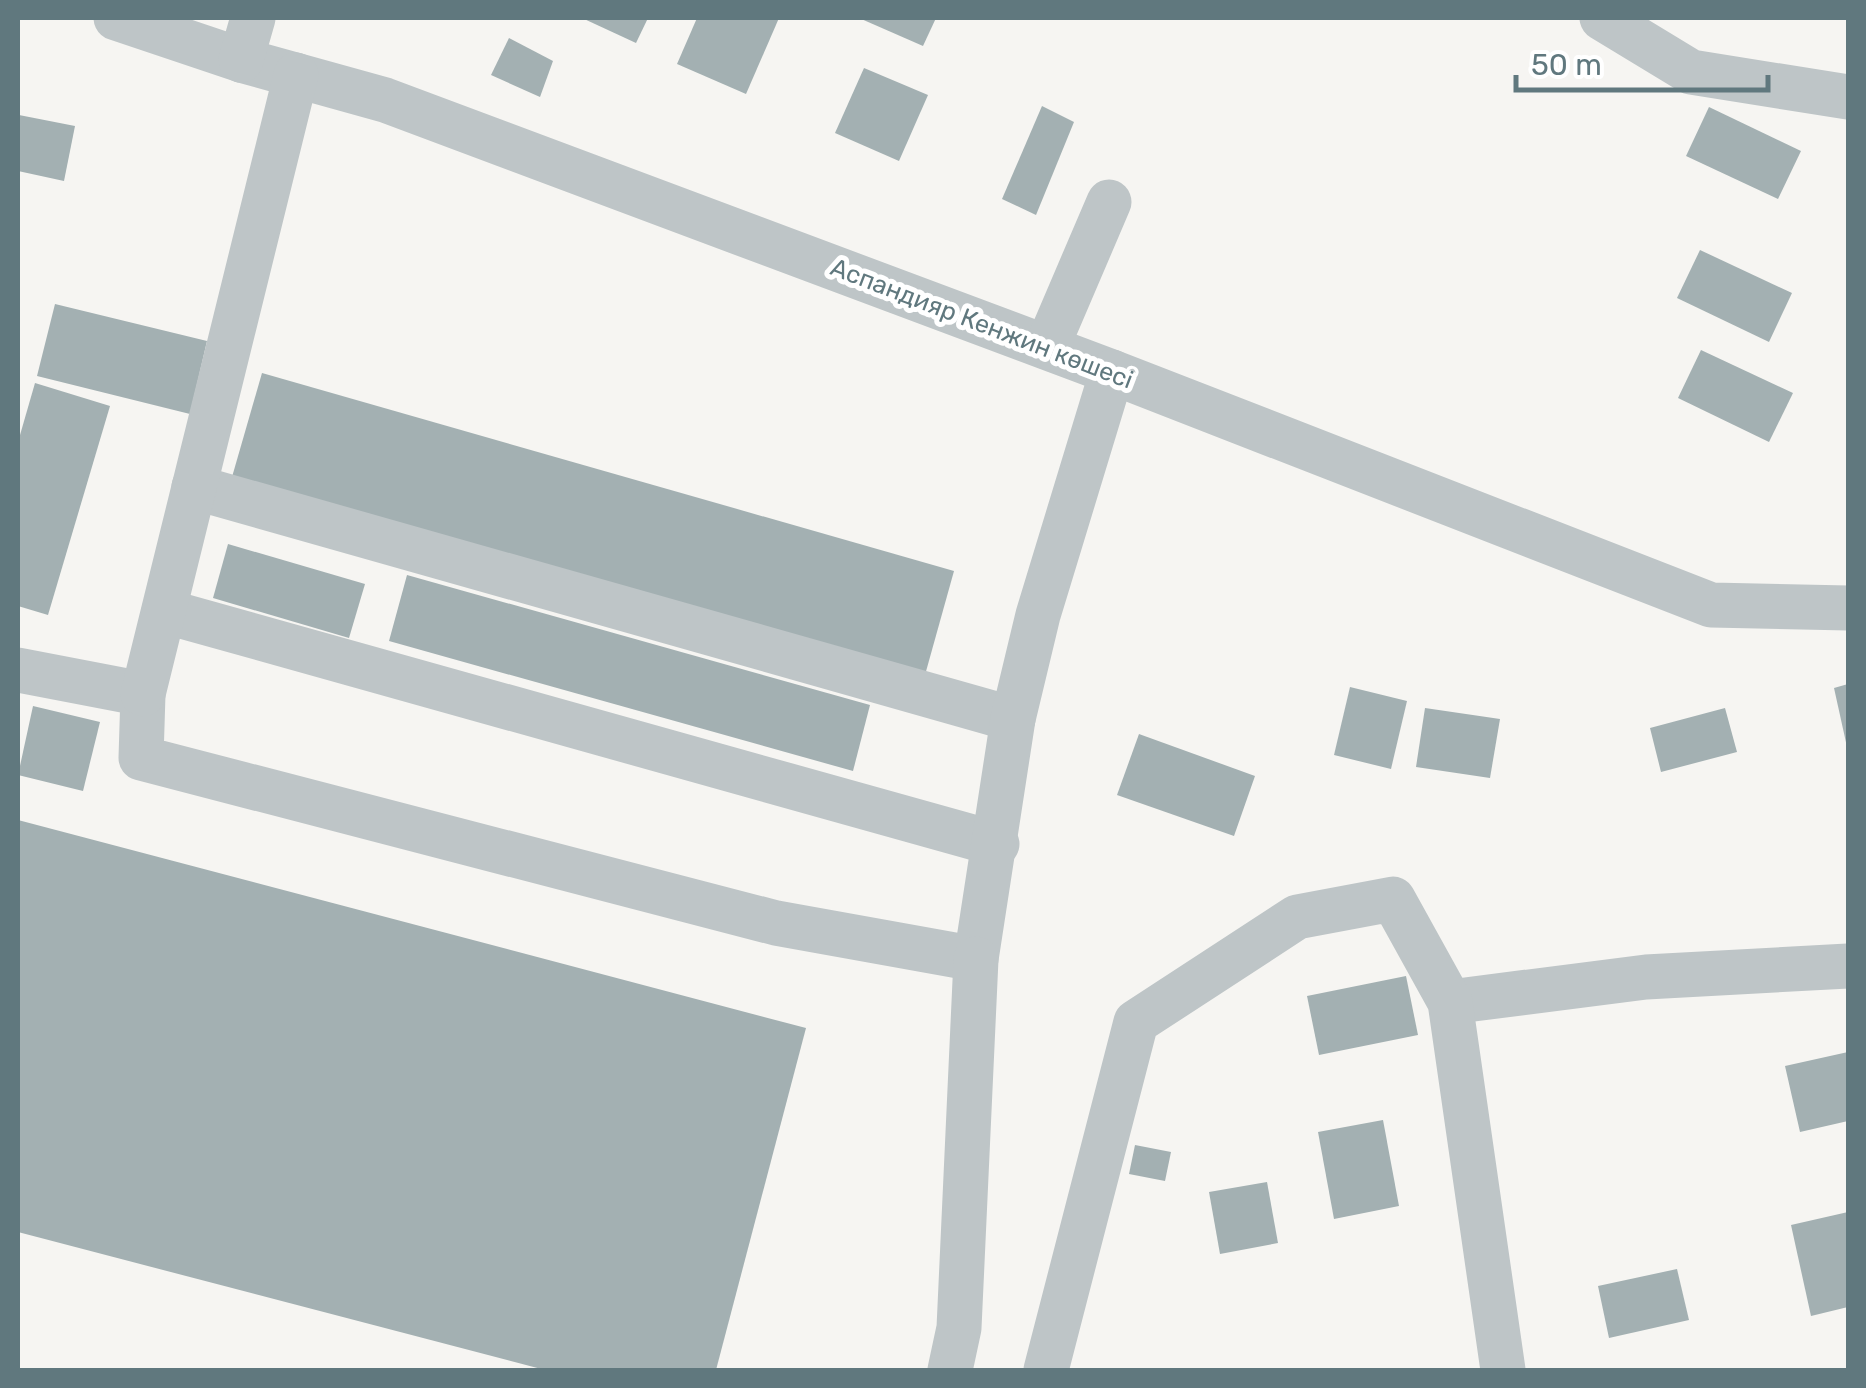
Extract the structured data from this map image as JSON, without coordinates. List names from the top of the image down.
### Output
{
  "streets": {
    "street": ["Аспандияр Кенжин көшесі"]
  },
  "scale_bar": "50 m"
}
